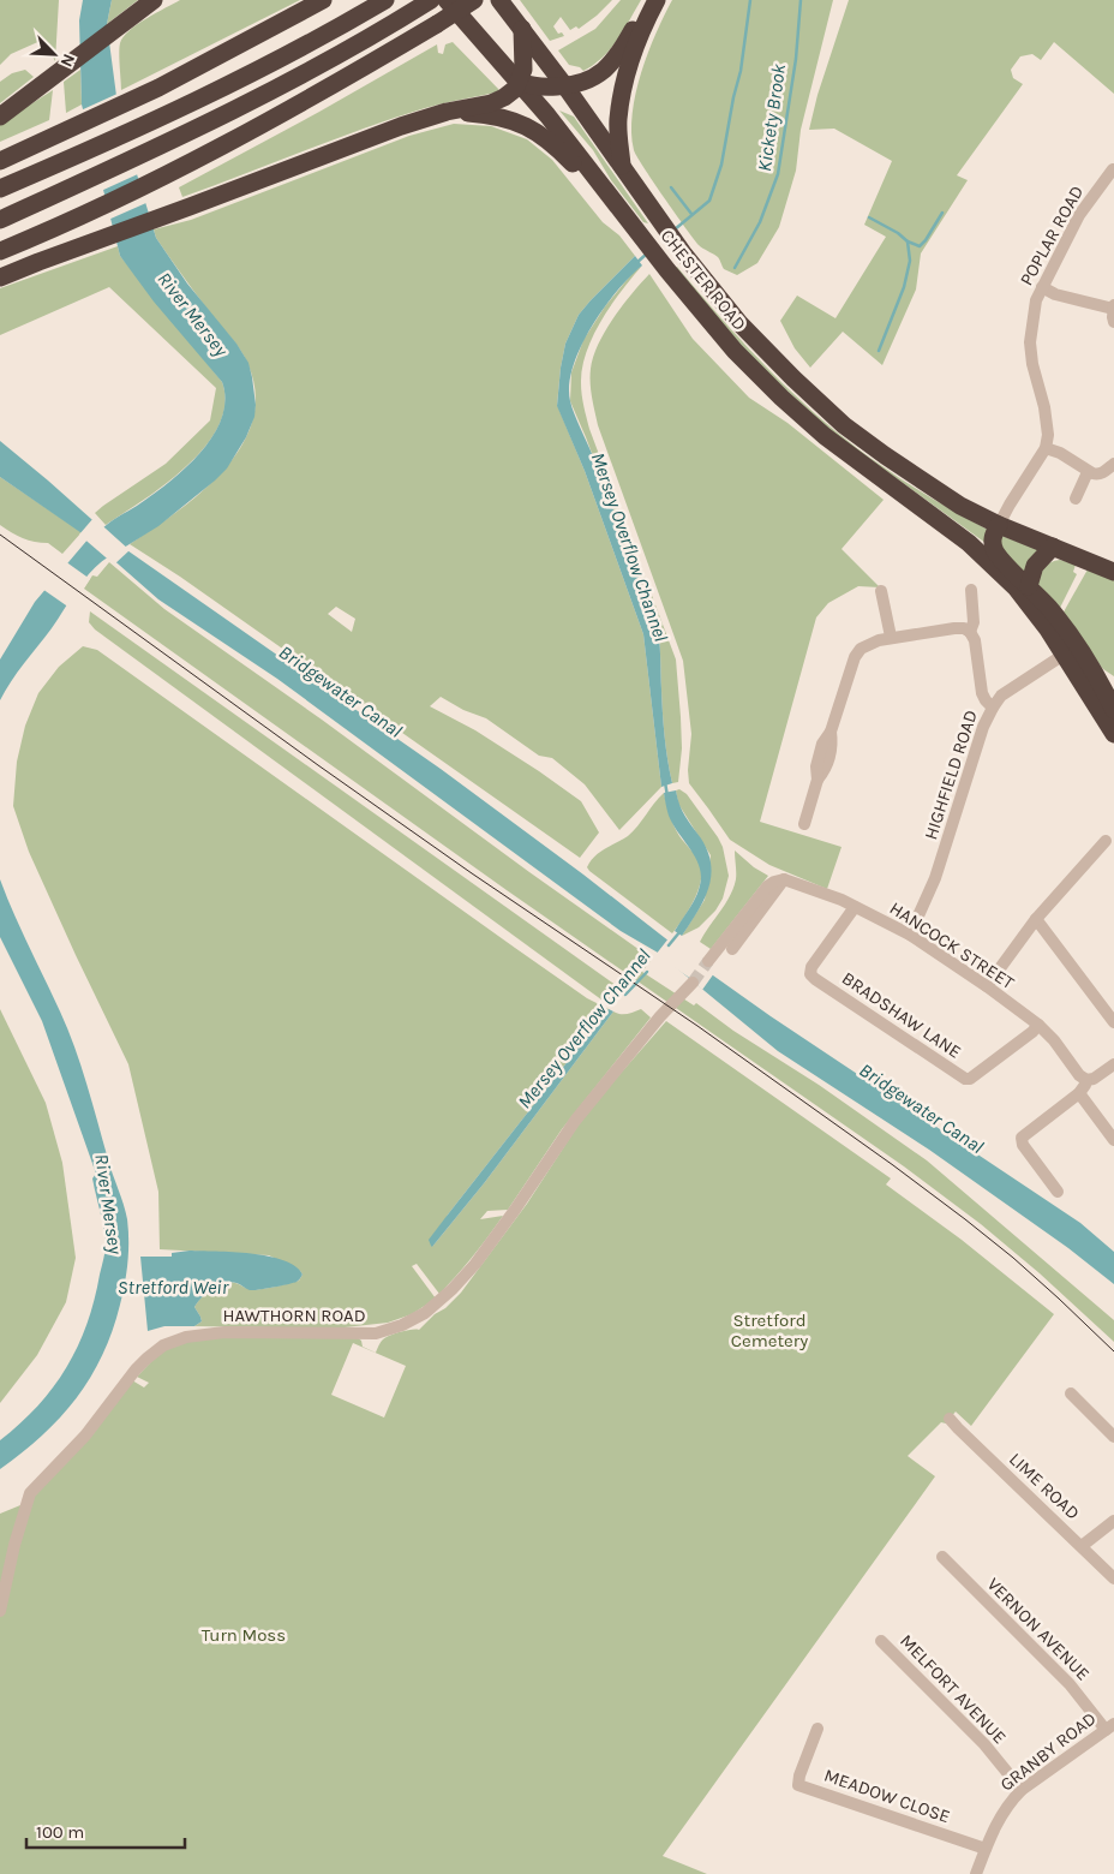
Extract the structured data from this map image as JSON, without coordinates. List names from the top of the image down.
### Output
{
  "streets": {
    "highway": ["CHESTER ROAD"],
    "street": [
      "POPLAR ROAD",
      "HIGHFIELD ROAD",
      "HANCOCK STREET",
      "BRADSHAW LANE",
      "HAWTHORN ROAD",
      "LIME ROAD",
      "VERNON AVENUE",
      "MELFORT AVENUE",
      "GRANBY ROAD",
      "MEADOW CLOSE"
    ]
  },
  "crossings": [
    ["POPLAR ROAD", "CHESTER ROAD"],
    ["HIGHFIELD ROAD", "HANCOCK STREET"],
    ["HANCOCK STREET", "BRADSHAW LANE"],
    ["VERNON AVENUE", "GRANBY ROAD"],
    ["MELFORT AVENUE", "GRANBY ROAD"],
    ["GRANBY ROAD", "MEADOW CLOSE"]
  ],
  "water": [
    "Kickety Brook",
    "River Mersey",
    "Mersey Overflow Channel",
    "Bridgewater Canal",
    "Stretford Weir"
  ],
  "parks": ["Stretford Cemetery", "Turn Moss"],
  "scale_bar": "100 m",
  "north": "bottom right"
}
